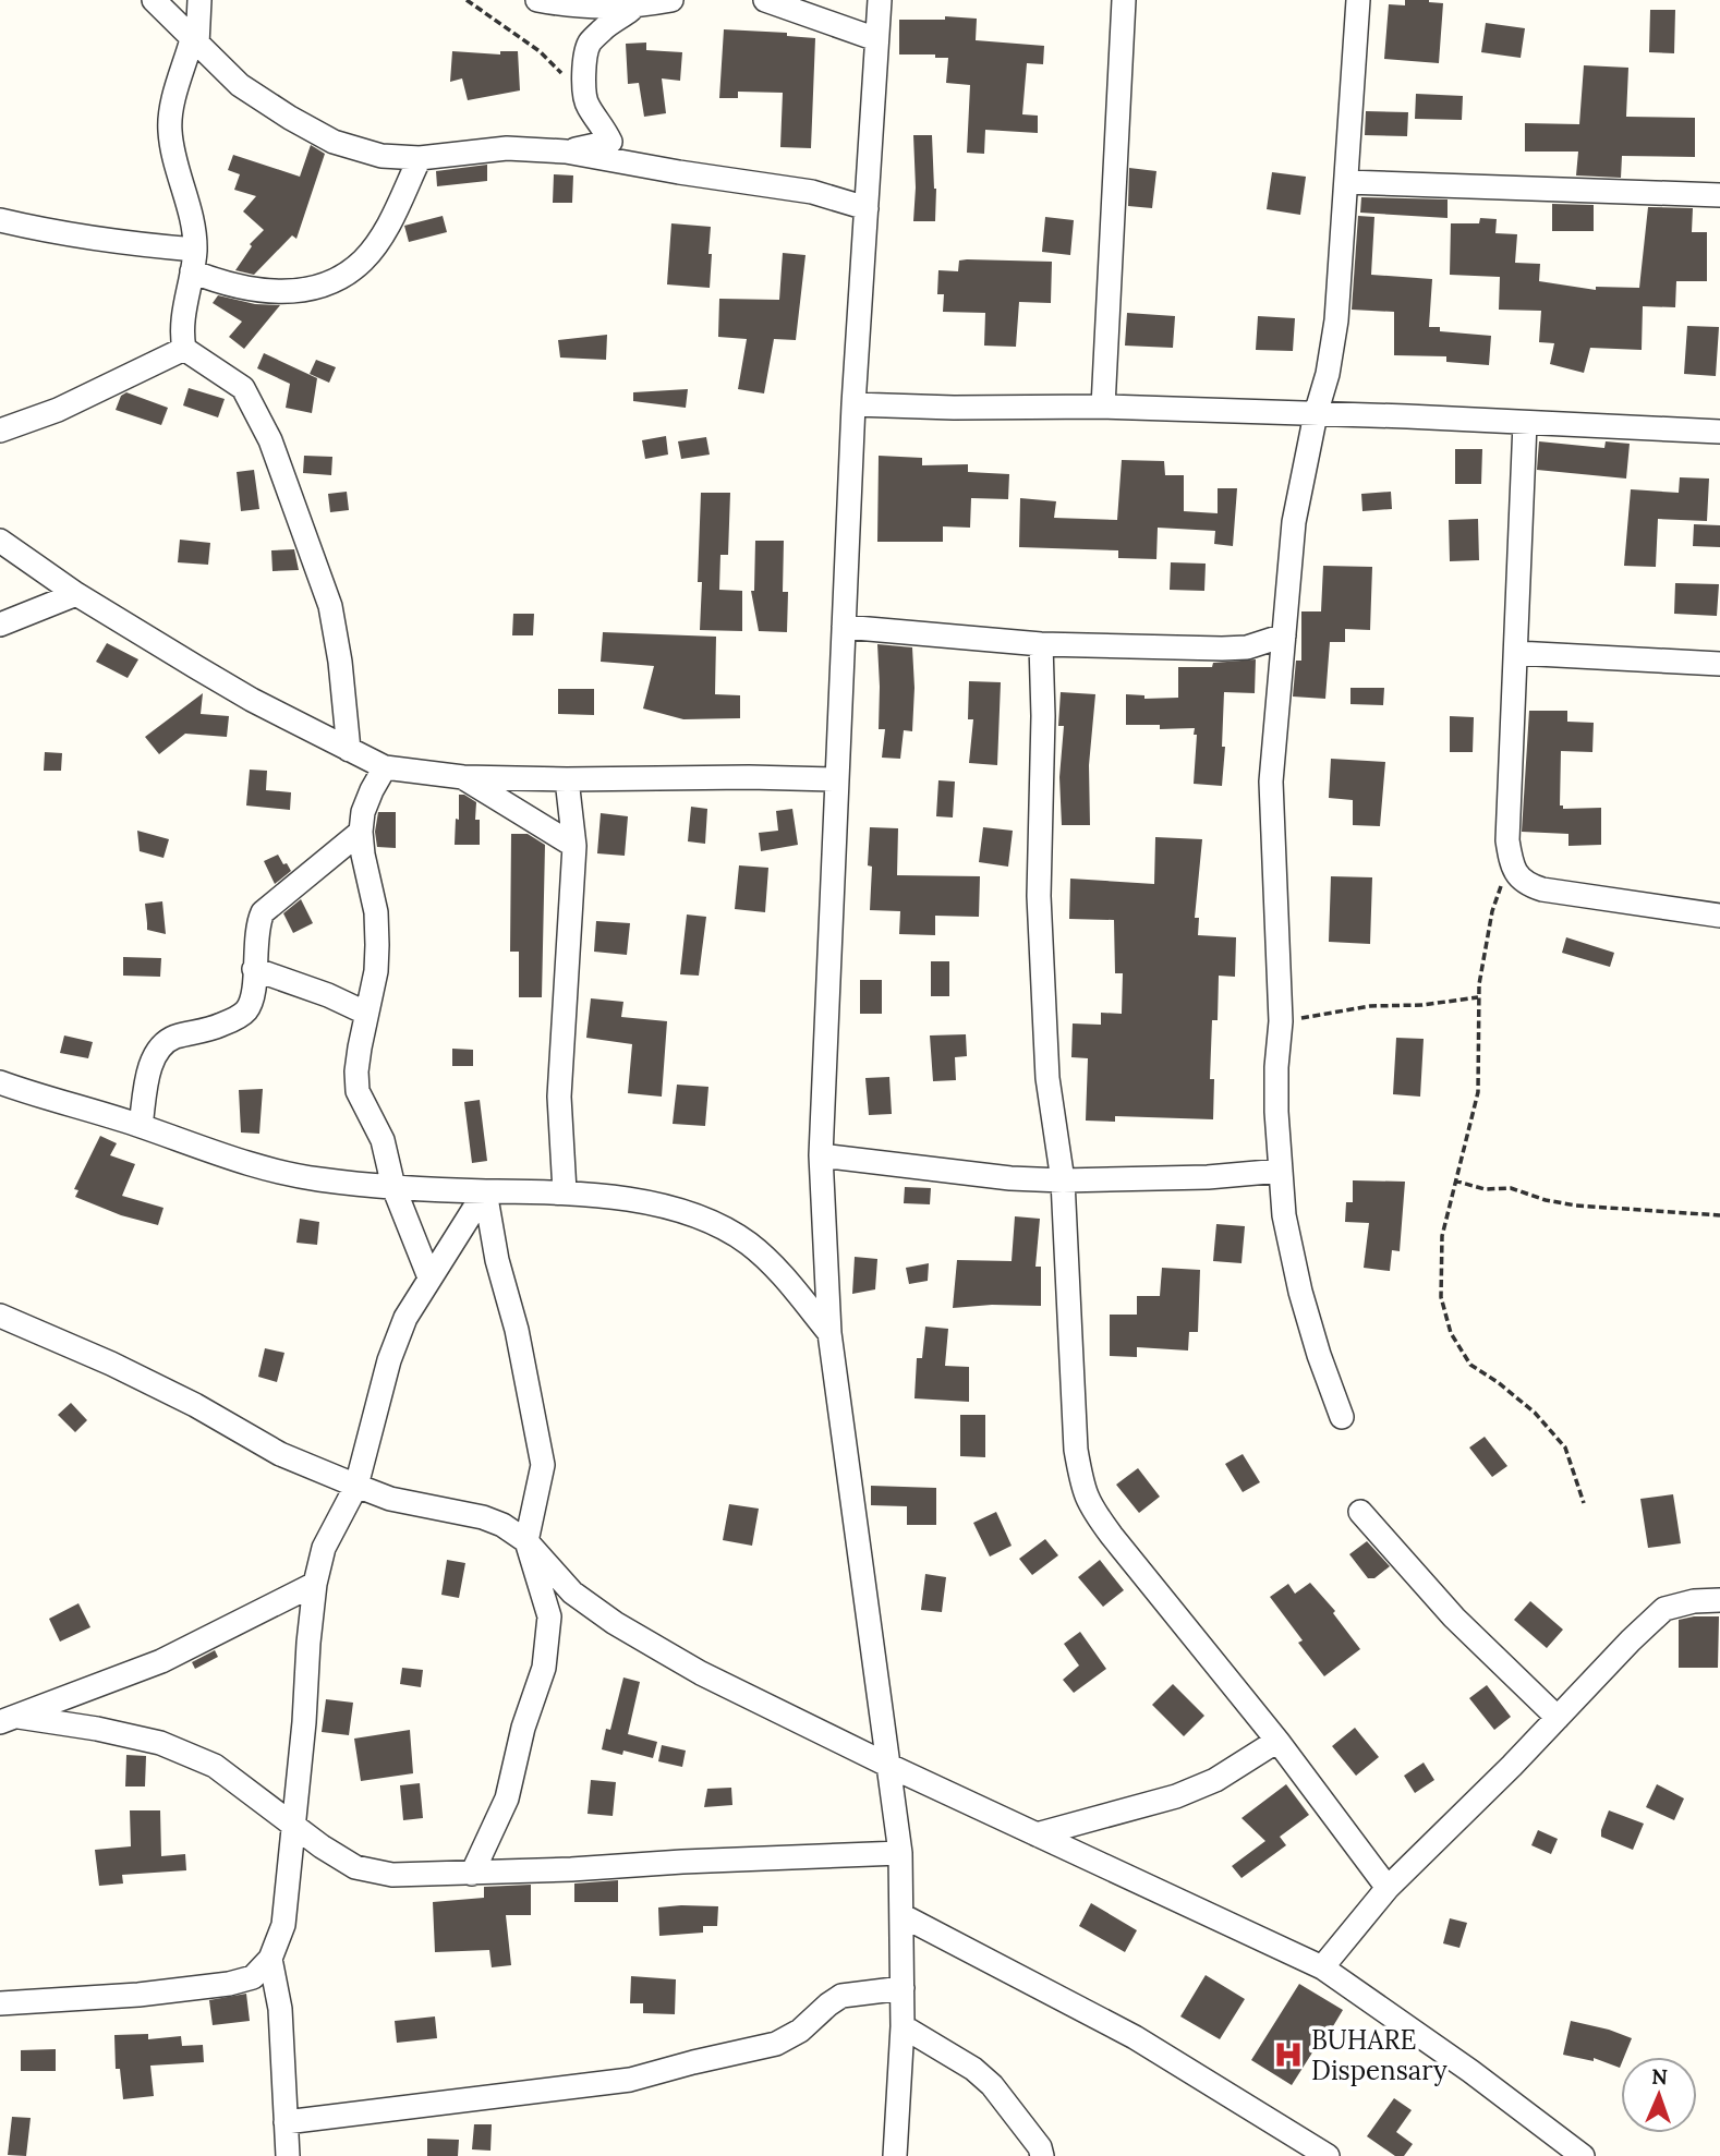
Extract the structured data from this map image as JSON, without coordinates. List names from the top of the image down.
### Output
{
  "places": {
    "hospital": ["BUHARE Dispensary"]
  },
  "north": "top"
}
